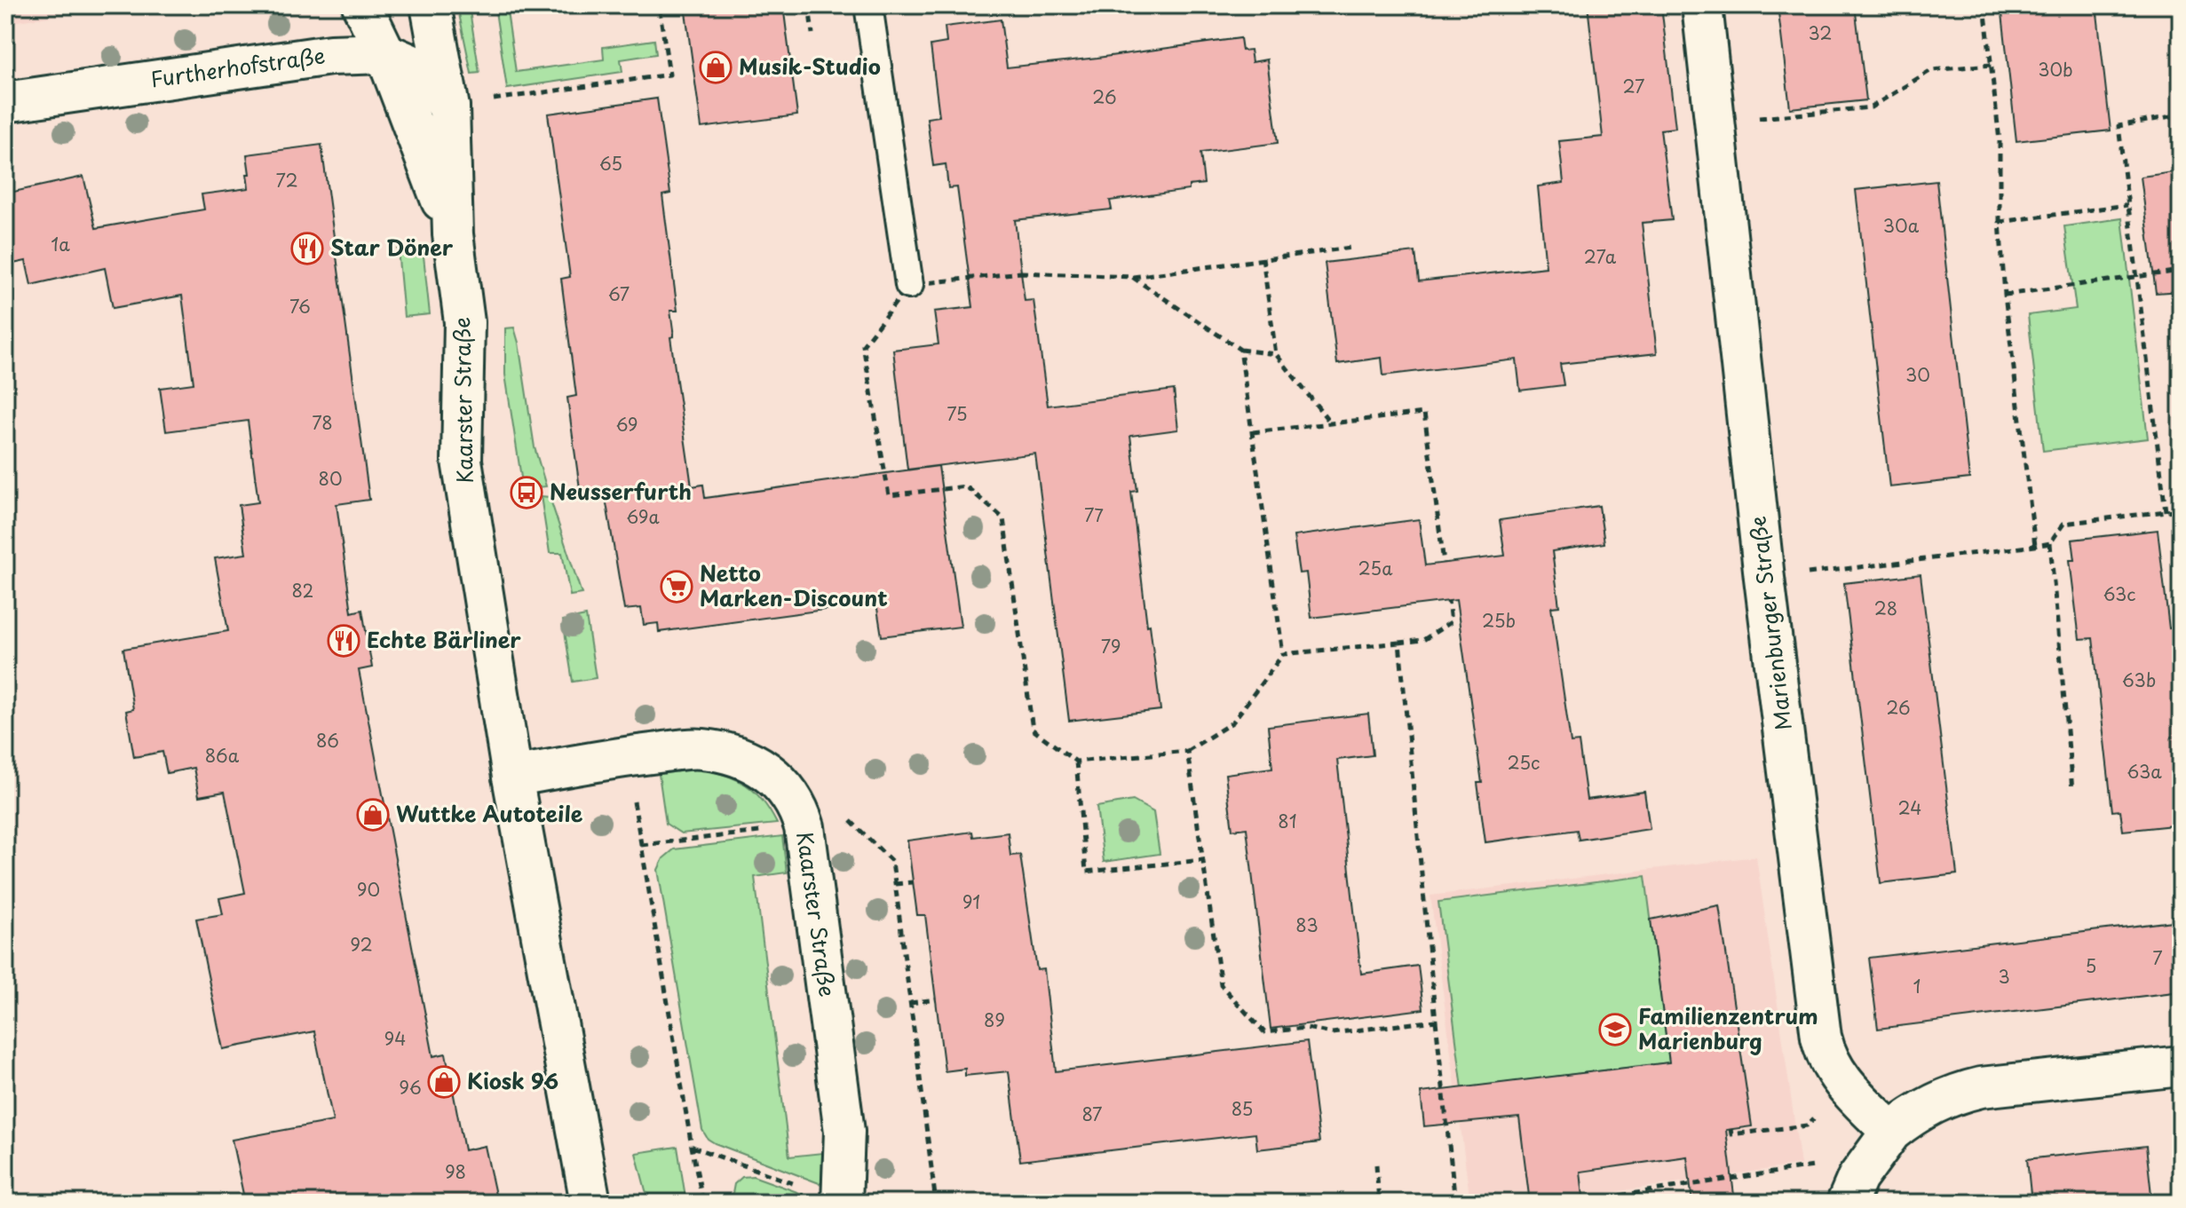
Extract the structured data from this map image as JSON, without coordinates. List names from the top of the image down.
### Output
{
  "streets": {
    "street": ["Furtherhofstraße", "Kaarster Straße", "Marienburger Straße"]
  },
  "crossings": [
    ["Furtherhofstraße", "Kaarster Straße"]
  ],
  "places": {
    "shop": ["Musik-Studio", "Wuttke Autoteile", "Kiosk 96"],
    "restaurant": ["Star Döner", "Echte Bärliner"],
    "bus stop": ["Neusserfurth"],
    "supermarket": ["Netto Marken-Discount"],
    "school or university": ["Familienzentrum Marienburg"]
  },
  "house_numbers": [
    "32",
    "30b",
    "27",
    "26",
    "65",
    "72",
    "30a",
    "1a",
    "27a",
    "67",
    "76",
    "30",
    "75",
    "78",
    "69",
    "80",
    "77",
    "69a",
    "25a",
    "82",
    "63c",
    "28",
    "25b",
    "79",
    "63b",
    "26",
    "86",
    "86a",
    "25c",
    "63a",
    "24",
    "81",
    "90",
    "91",
    "83",
    "92",
    "7",
    "5",
    "3",
    "1",
    "89",
    "94",
    "96",
    "85",
    "87",
    "98"
  ]
}
